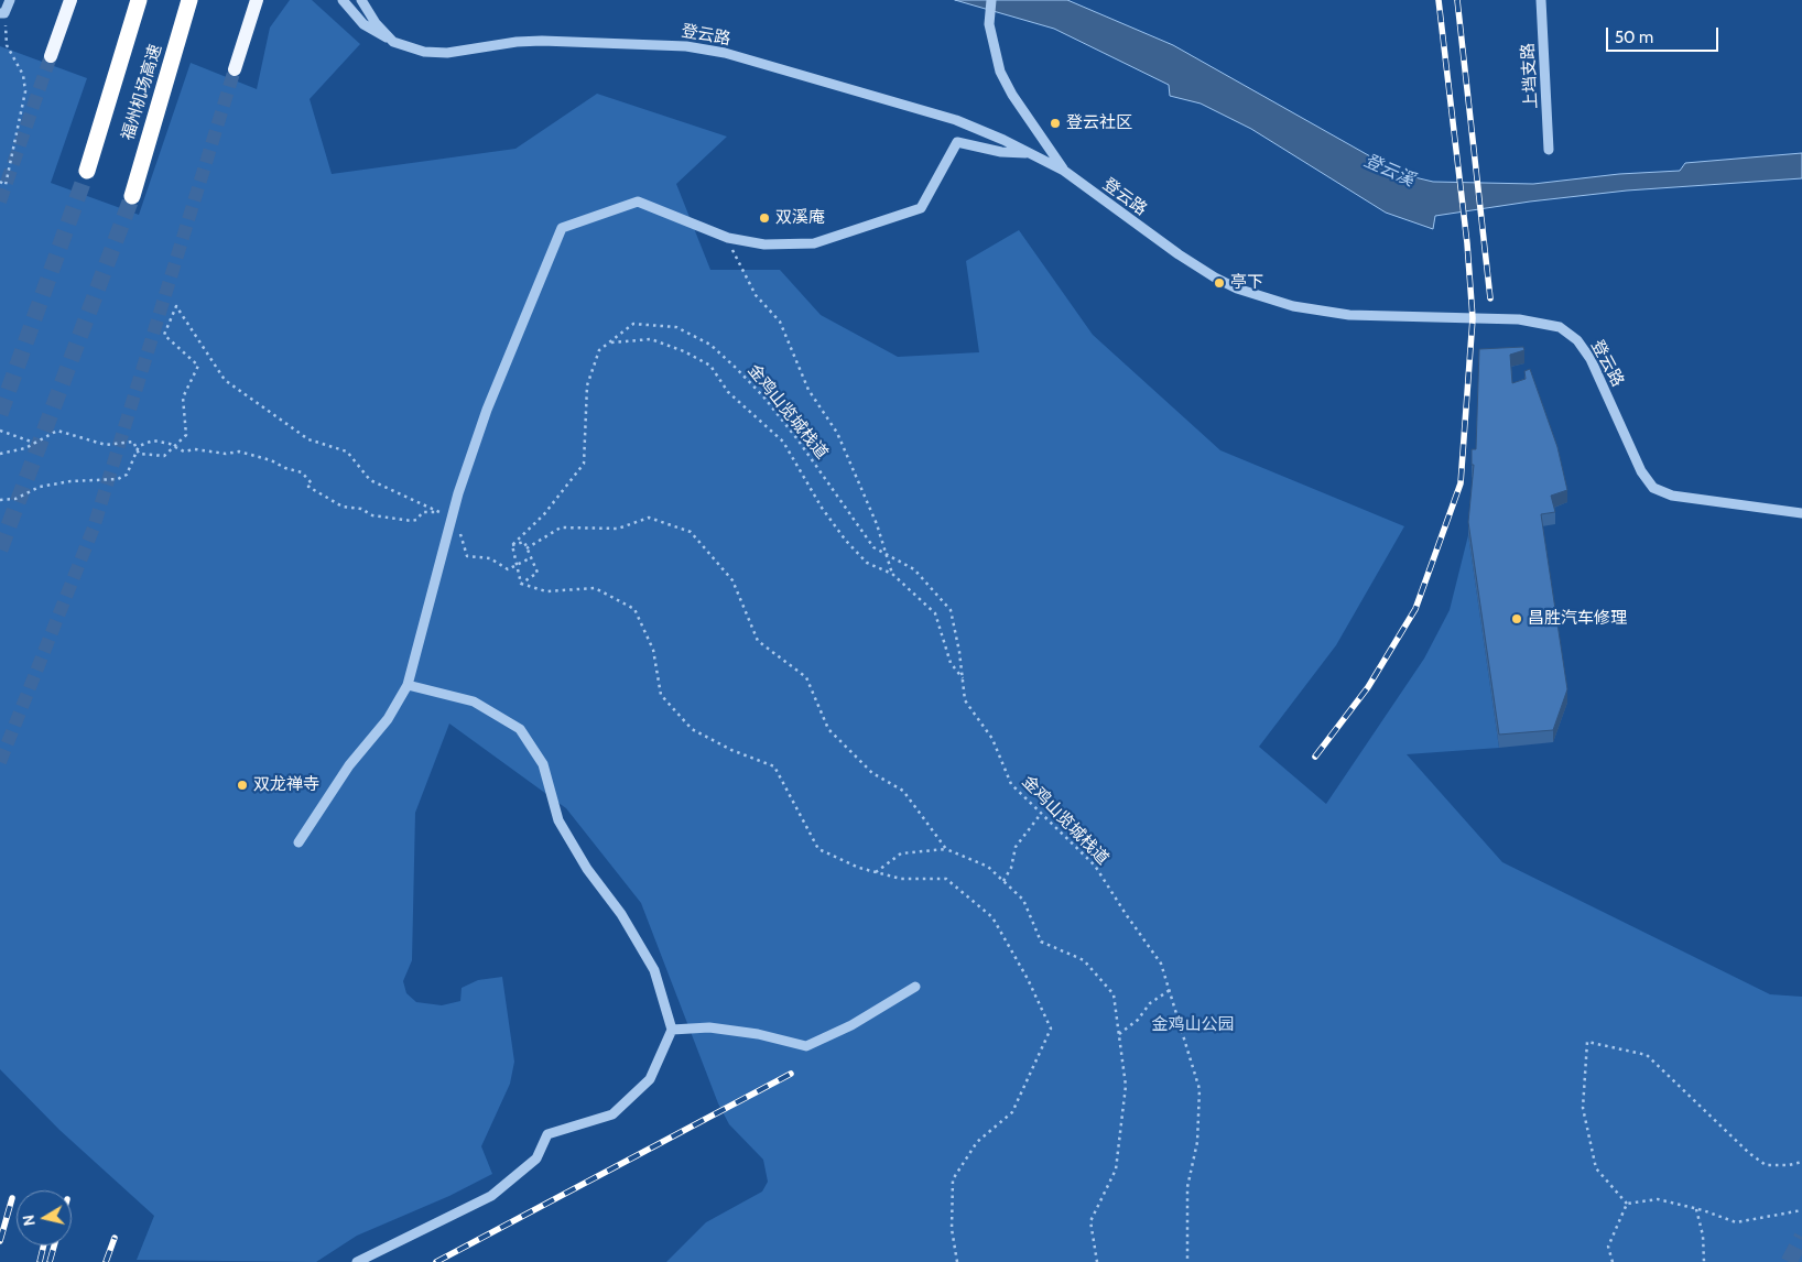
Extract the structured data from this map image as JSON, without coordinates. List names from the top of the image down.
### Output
{
  "streets": {
    "highway": ["福州机场高速"],
    "street": ["登云路", "上垱支路"],
    "path": ["金鸡山览城栈道"]
  },
  "water": ["登云溪"],
  "parks": ["金鸡山公园"],
  "places": [
    "登云社区",
    "双溪庵",
    "亭下",
    "昌胜汽车修理",
    "双龙禅寺"
  ],
  "scale_bar": "50 m",
  "north": "left"
}
